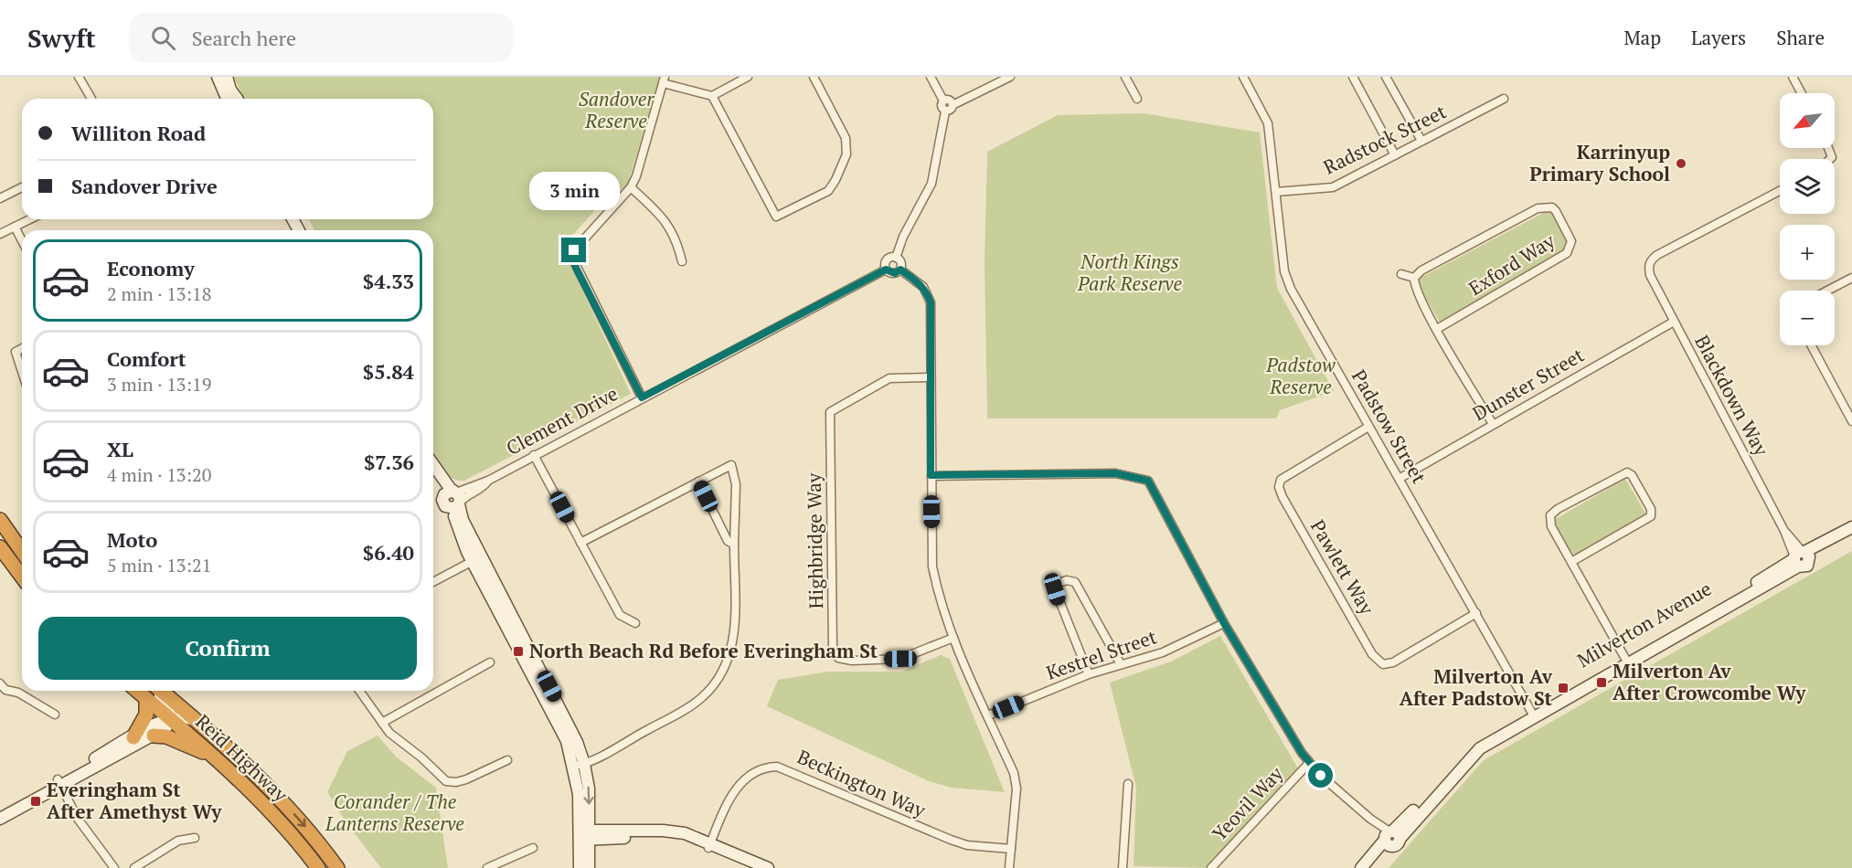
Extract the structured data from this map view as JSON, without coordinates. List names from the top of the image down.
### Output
{
  "streets": {
    "highway": ["Reid Highway"],
    "street": [
      "Radstock Street",
      "Exford Way",
      "Dunster Street",
      "Blackdown Way",
      "Clement Drive",
      "Padstow Street",
      "Highbridge Way",
      "Pawlett Way",
      "Milverton Avenue",
      "Kestrel Street",
      "Beckington Way",
      "Yeovil Way"
    ]
  },
  "crossings": [
    ["Radstock Street", "Padstow Street"],
    ["Dunster Street", "Blackdown Way"],
    ["Dunster Street", "Padstow Street"],
    ["Blackdown Way", "Milverton Avenue"],
    ["Padstow Street", "Pawlett Way"],
    ["Padstow Street", "Milverton Avenue"]
  ],
  "parks": [
    "Sandover Reserve",
    "North Kings Park Reserve",
    "Padstow Reserve",
    "Corander / The Lanterns Reserve"
  ],
  "places": {
    "other": ["Karrinyup Primary School"],
    "transit": [
      "North Beach Rd Before Everingham St",
      "Milverton Av After Crowcombe Wy",
      "Milverton Av After Padstow St",
      "Everingham St After Amethyst Wy"
    ]
  },
  "north": "bottom left",
  "page": {
    "header": "Swyft",
    "search": "Search here",
    "nav": ["Map", "Layers", "Share"],
    "map_buttons": ["+", "−"],
    "banner": ["Williton Road", "Sandover Drive"],
    "bubble": "3 min",
    "list": [
      {
        "name": "Economy",
        "note": "2 min · 13:18",
        "value": "$4.33"
      },
      {
        "name": "Comfort",
        "note": "3 min · 13:19",
        "value": "$5.84"
      },
      {
        "name": "XL",
        "note": "4 min · 13:20",
        "value": "$7.36"
      },
      {
        "name": "Moto",
        "note": "5 min · 13:21",
        "value": "$6.40"
      }
    ],
    "buttons": "Confirm"
  }
}
